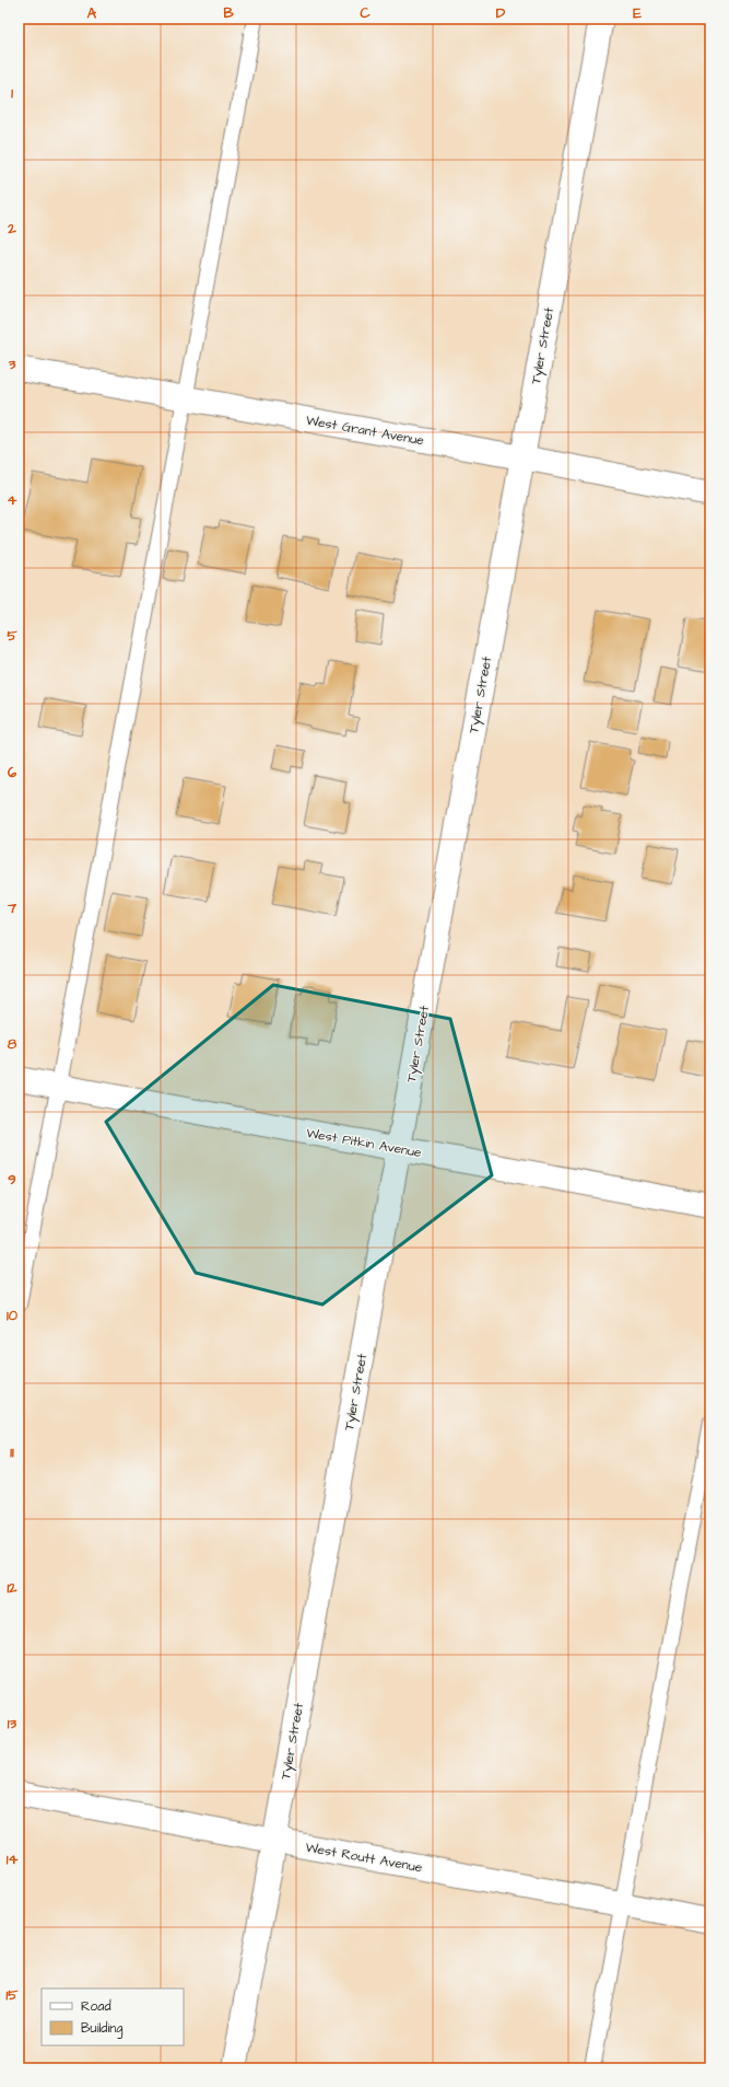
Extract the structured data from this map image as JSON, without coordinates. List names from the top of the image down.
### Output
{
  "streets": {
    "street": [
      "Tyler Street",
      "West Grant Avenue",
      "West Pitkin Avenue",
      "West Routt Avenue"
    ]
  },
  "crossings": [
    ["Tyler Street", "West Grant Avenue"],
    ["Tyler Street", "West Pitkin Avenue"],
    ["Tyler Street", "West Routt Avenue"]
  ],
  "legend": ["Road", "Building"],
  "grid": {
    "columns": [
      "A",
      "B",
      "C",
      "D",
      "E"
    ],
    "rows": [
      "1",
      "2",
      "3",
      "4",
      "5",
      "6",
      "7",
      "8",
      "9",
      "10",
      "11",
      "12",
      "13",
      "14",
      "15"
    ]
  }
}
